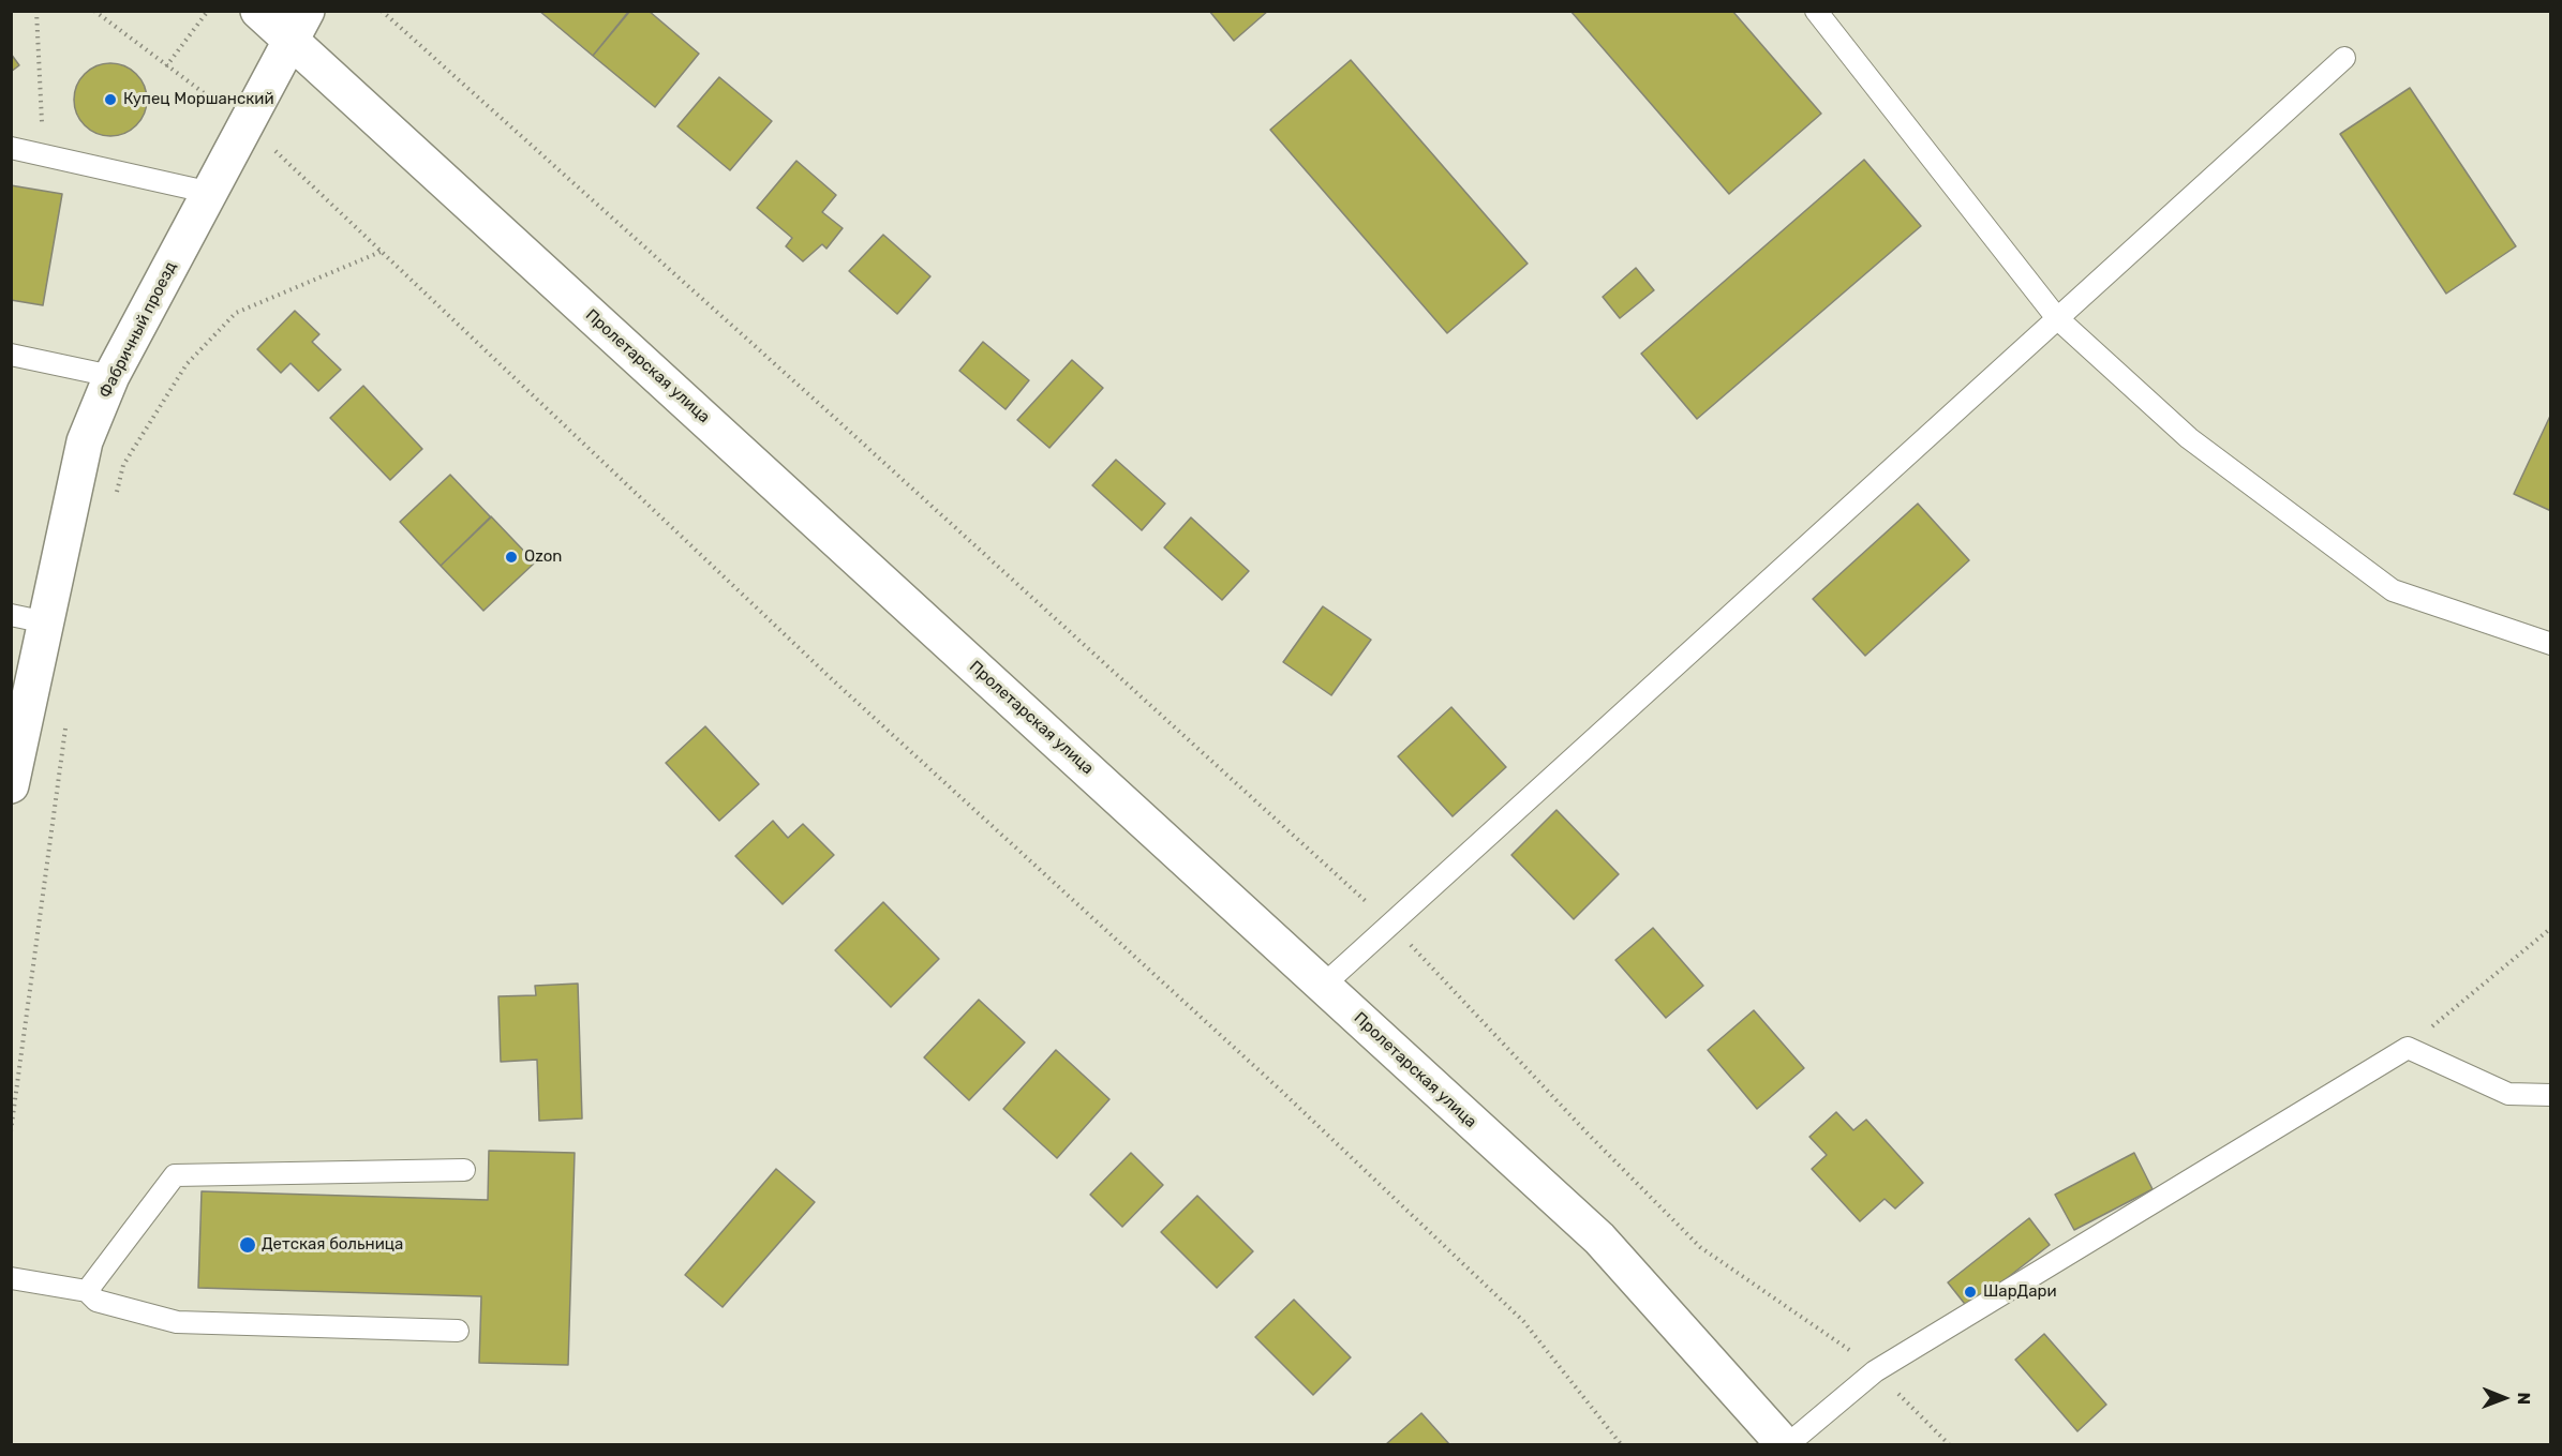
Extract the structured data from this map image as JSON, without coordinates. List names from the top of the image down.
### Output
{
  "streets": {
    "main road": ["Фабричный проезд", "Пролетарская улица"]
  },
  "crossings": [
    ["Фабричный проезд", "Пролетарская улица"]
  ],
  "places": [
    "Купец Моршанский",
    "Ozon",
    "Детская больница",
    "ШарДари"
  ],
  "north": "right"
}
